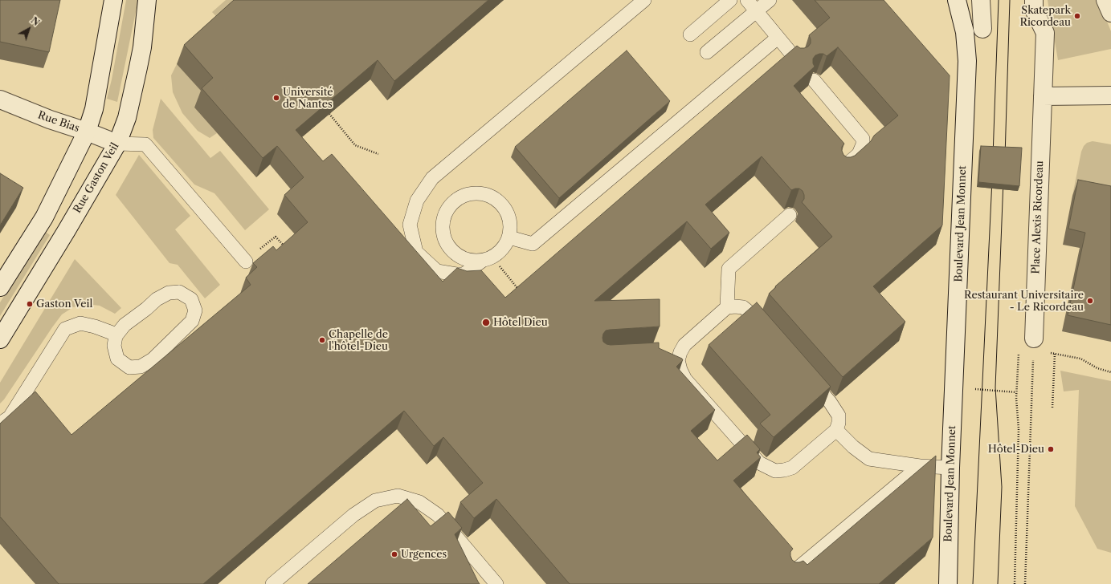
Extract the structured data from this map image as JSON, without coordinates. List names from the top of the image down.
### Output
{
  "streets": {
    "main road": [
      "Rue Bias",
      "Rue Gaston Veil",
      "Place Alexis Ricordeau",
      "Boulevard Jean Monnet"
    ]
  },
  "crossings": [
    ["Rue Bias", "Rue Gaston Veil"]
  ],
  "places": [
    "Skatepark Ricordeau",
    "Université de Nantes",
    "Restaurant Universitaire - Le Ricordeau",
    "Gaston Veil",
    "Hôtel Dieu",
    "Chapelle de l'hôtel-Dieu",
    "Hôtel-Dieu",
    "Urgences"
  ],
  "north": "top right"
}
